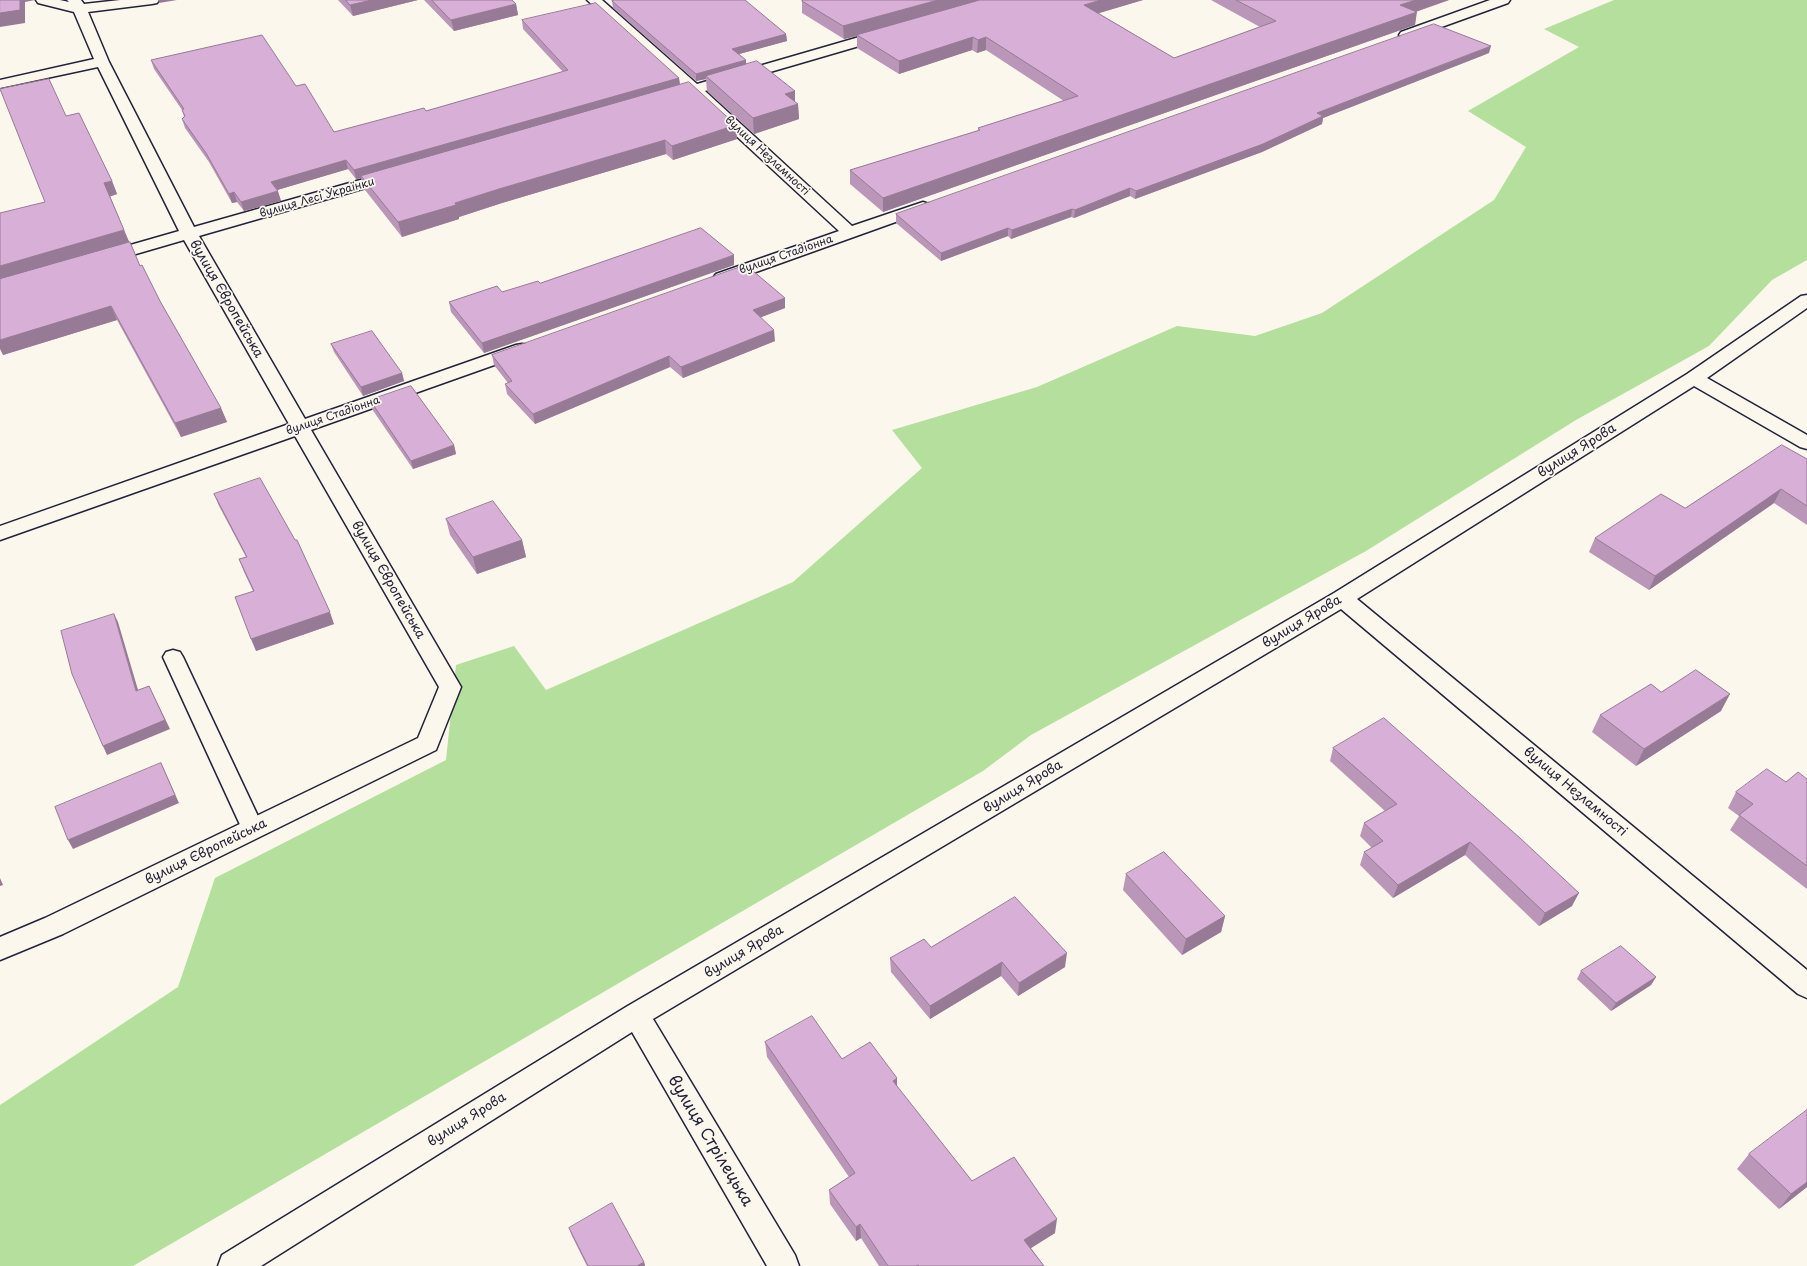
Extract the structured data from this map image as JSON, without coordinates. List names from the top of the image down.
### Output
{
  "streets": {
    "street": [
      "вулиця Незламності",
      "вулиця Лесі Українки",
      "вулиця Стадіонна",
      "вулиця Європейська",
      "вулиця Ярова",
      "вулиця Стрілецька"
    ]
  },
  "crossings": [
    ["вулиця Незламності", "вулиця Стадіонна"],
    ["вулиця Незламності", "вулиця Ярова"],
    ["вулиця Лесі Українки", "вулиця Європейська"],
    ["вулиця Стадіонна", "вулиця Європейська"],
    ["вулиця Ярова", "вулиця Стрілецька"]
  ]
}
